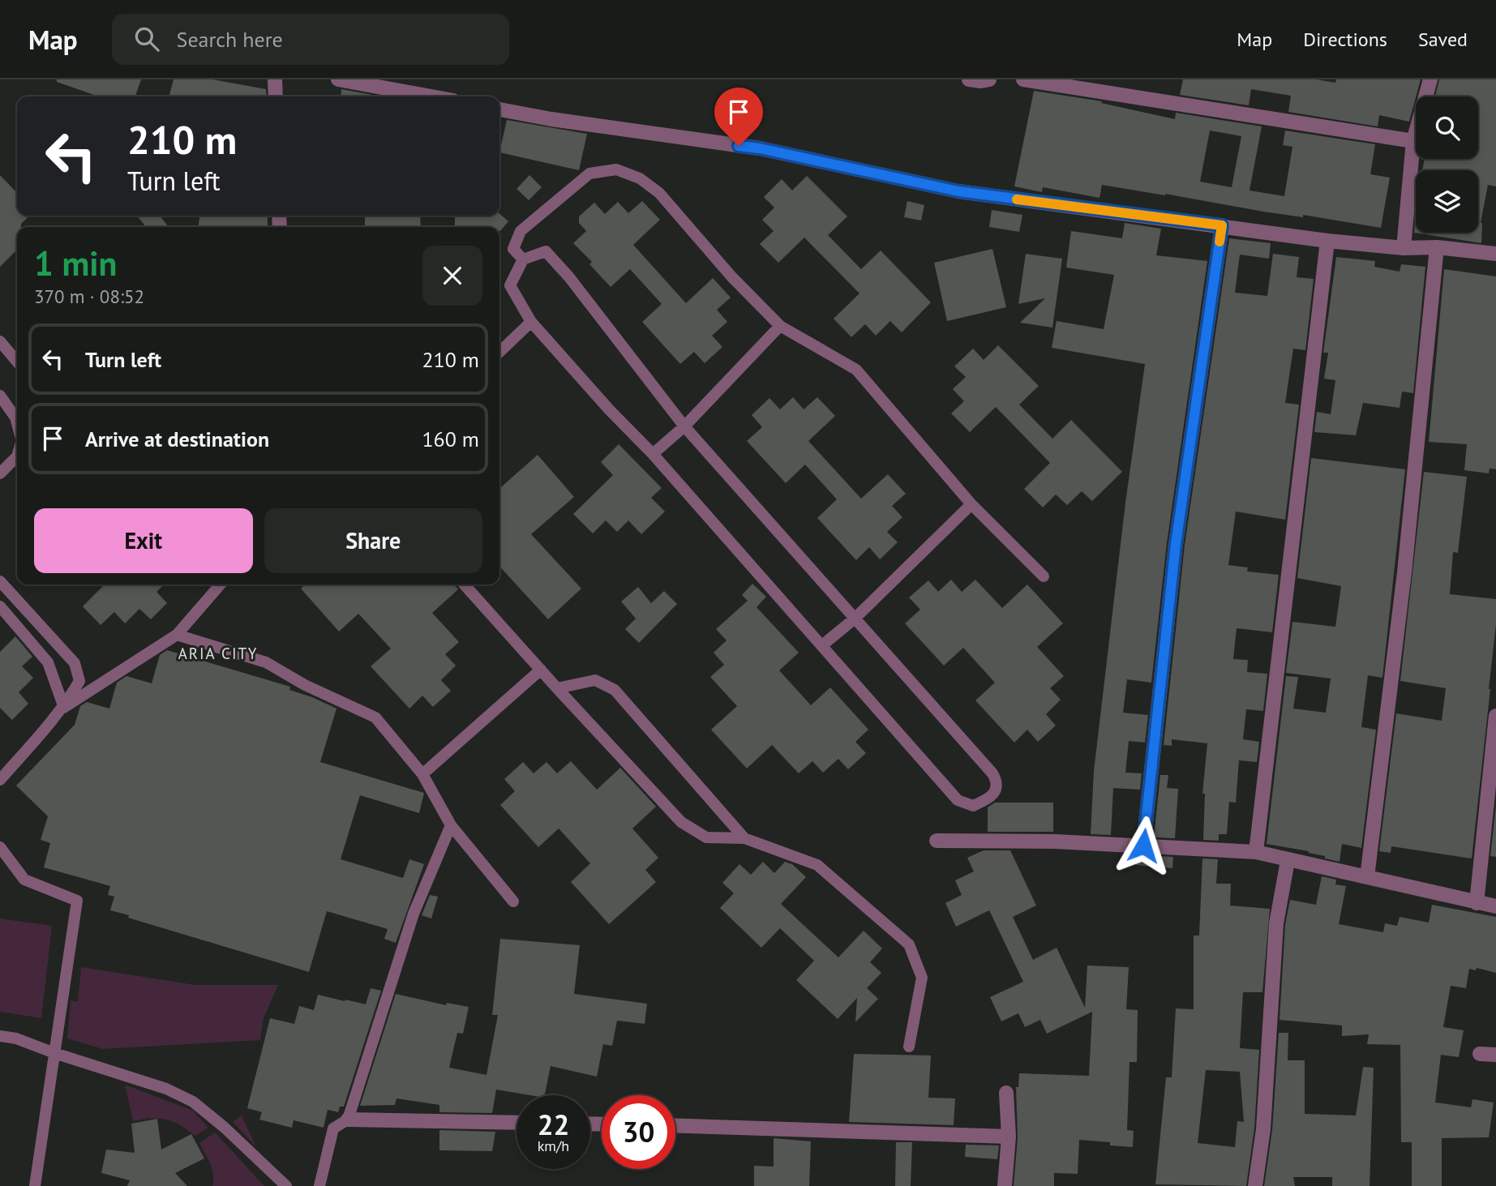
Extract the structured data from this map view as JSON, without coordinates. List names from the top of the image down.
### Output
{
  "districts": ["ARIA CITY"],
  "page": {
    "header": "Map",
    "search": "Search here",
    "nav": ["Map", "Directions", "Saved"],
    "turn": ["210 m", "Turn left"],
    "heading": ["1 min", "370 m · 08:52"],
    "list": [
      {
        "name": "Turn left",
        "value": "210 m"
      },
      {
        "name": "Arrive at destination",
        "value": "160 m"
      }
    ],
    "buttons": ["Exit", "Share"],
    "speed": "22 km/h",
    "limit": "30"
  }
}
